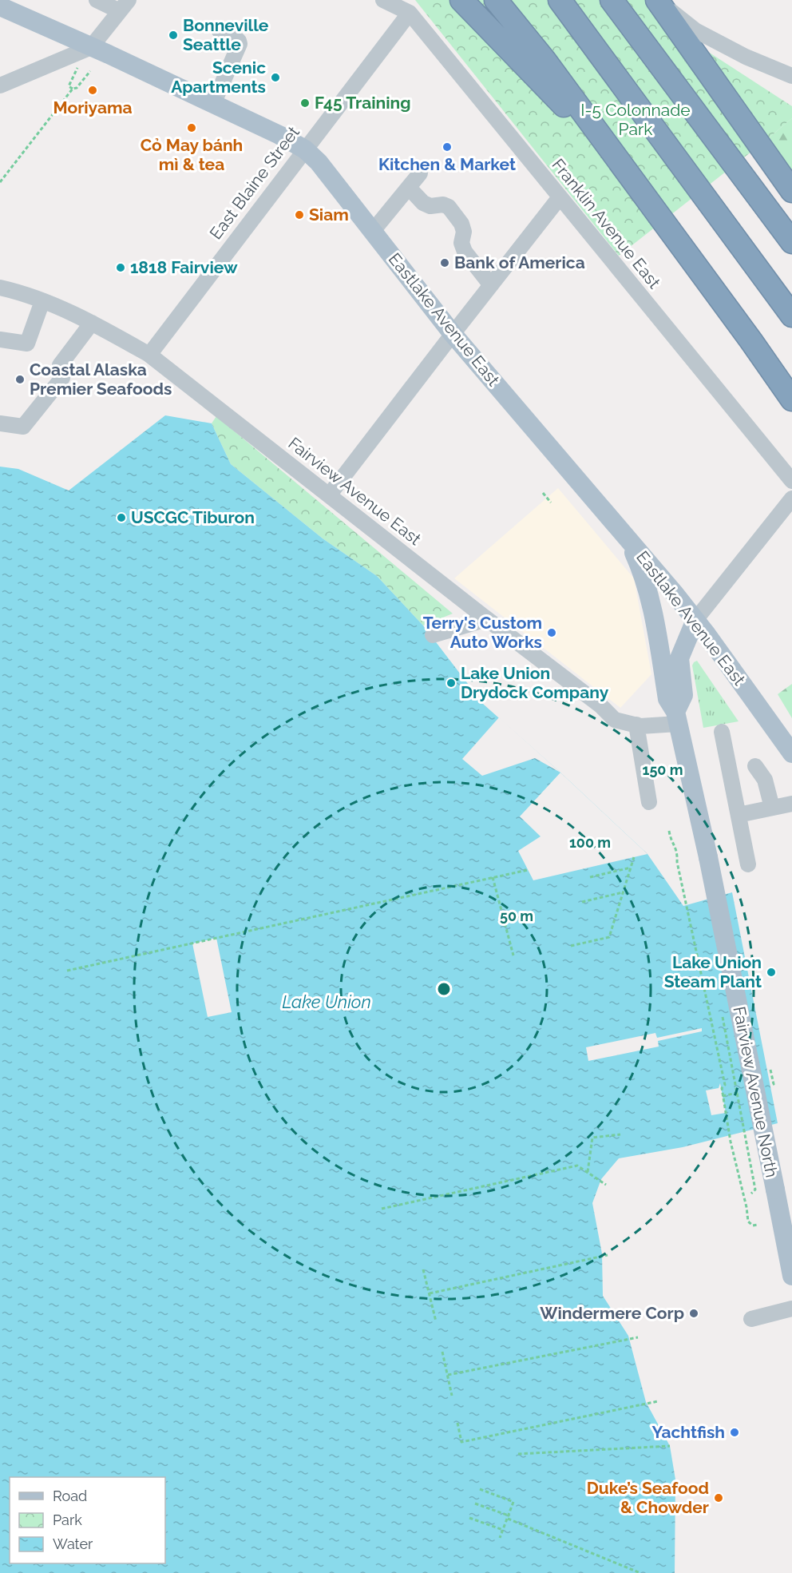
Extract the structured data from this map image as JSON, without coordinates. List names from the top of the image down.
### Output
{
  "streets": {
    "main road": ["Eastlake Avenue East", "Fairview Avenue North"],
    "street": ["East Blaine Street", "Franklin Avenue East", "Fairview Avenue East"]
  },
  "crossings": [
    ["East Blaine Street", "Franklin Avenue East"],
    ["East Blaine Street", "Eastlake Avenue East"],
    ["East Blaine Street", "Fairview Avenue East"],
    ["Eastlake Avenue East", "Fairview Avenue North"],
    ["Fairview Avenue East", "Fairview Avenue North"]
  ],
  "water": ["Lake Union"],
  "parks": ["I-5 Colonnade Park"],
  "places": [
    "Bonneville Seattle",
    "Scenic Apartments",
    "Moriyama",
    "F45 Training",
    "Cỏ May bánh mì & tea",
    "Kitchen & Market",
    "Siam",
    "Bank of America",
    "1818 Fairview",
    "Coastal Alaska Premier Seafoods",
    "USCGC Tiburon",
    "Terry's Custom Auto Works",
    "Lake Union Drydock Company",
    "Lake Union Steam Plant",
    "Windermere Corp",
    "Yachtfish",
    "Duke’s Seafood & Chowder"
  ],
  "legend": ["Road", "Park", "Water"],
  "rings": ["150 m", "100 m", "50 m"]
}
